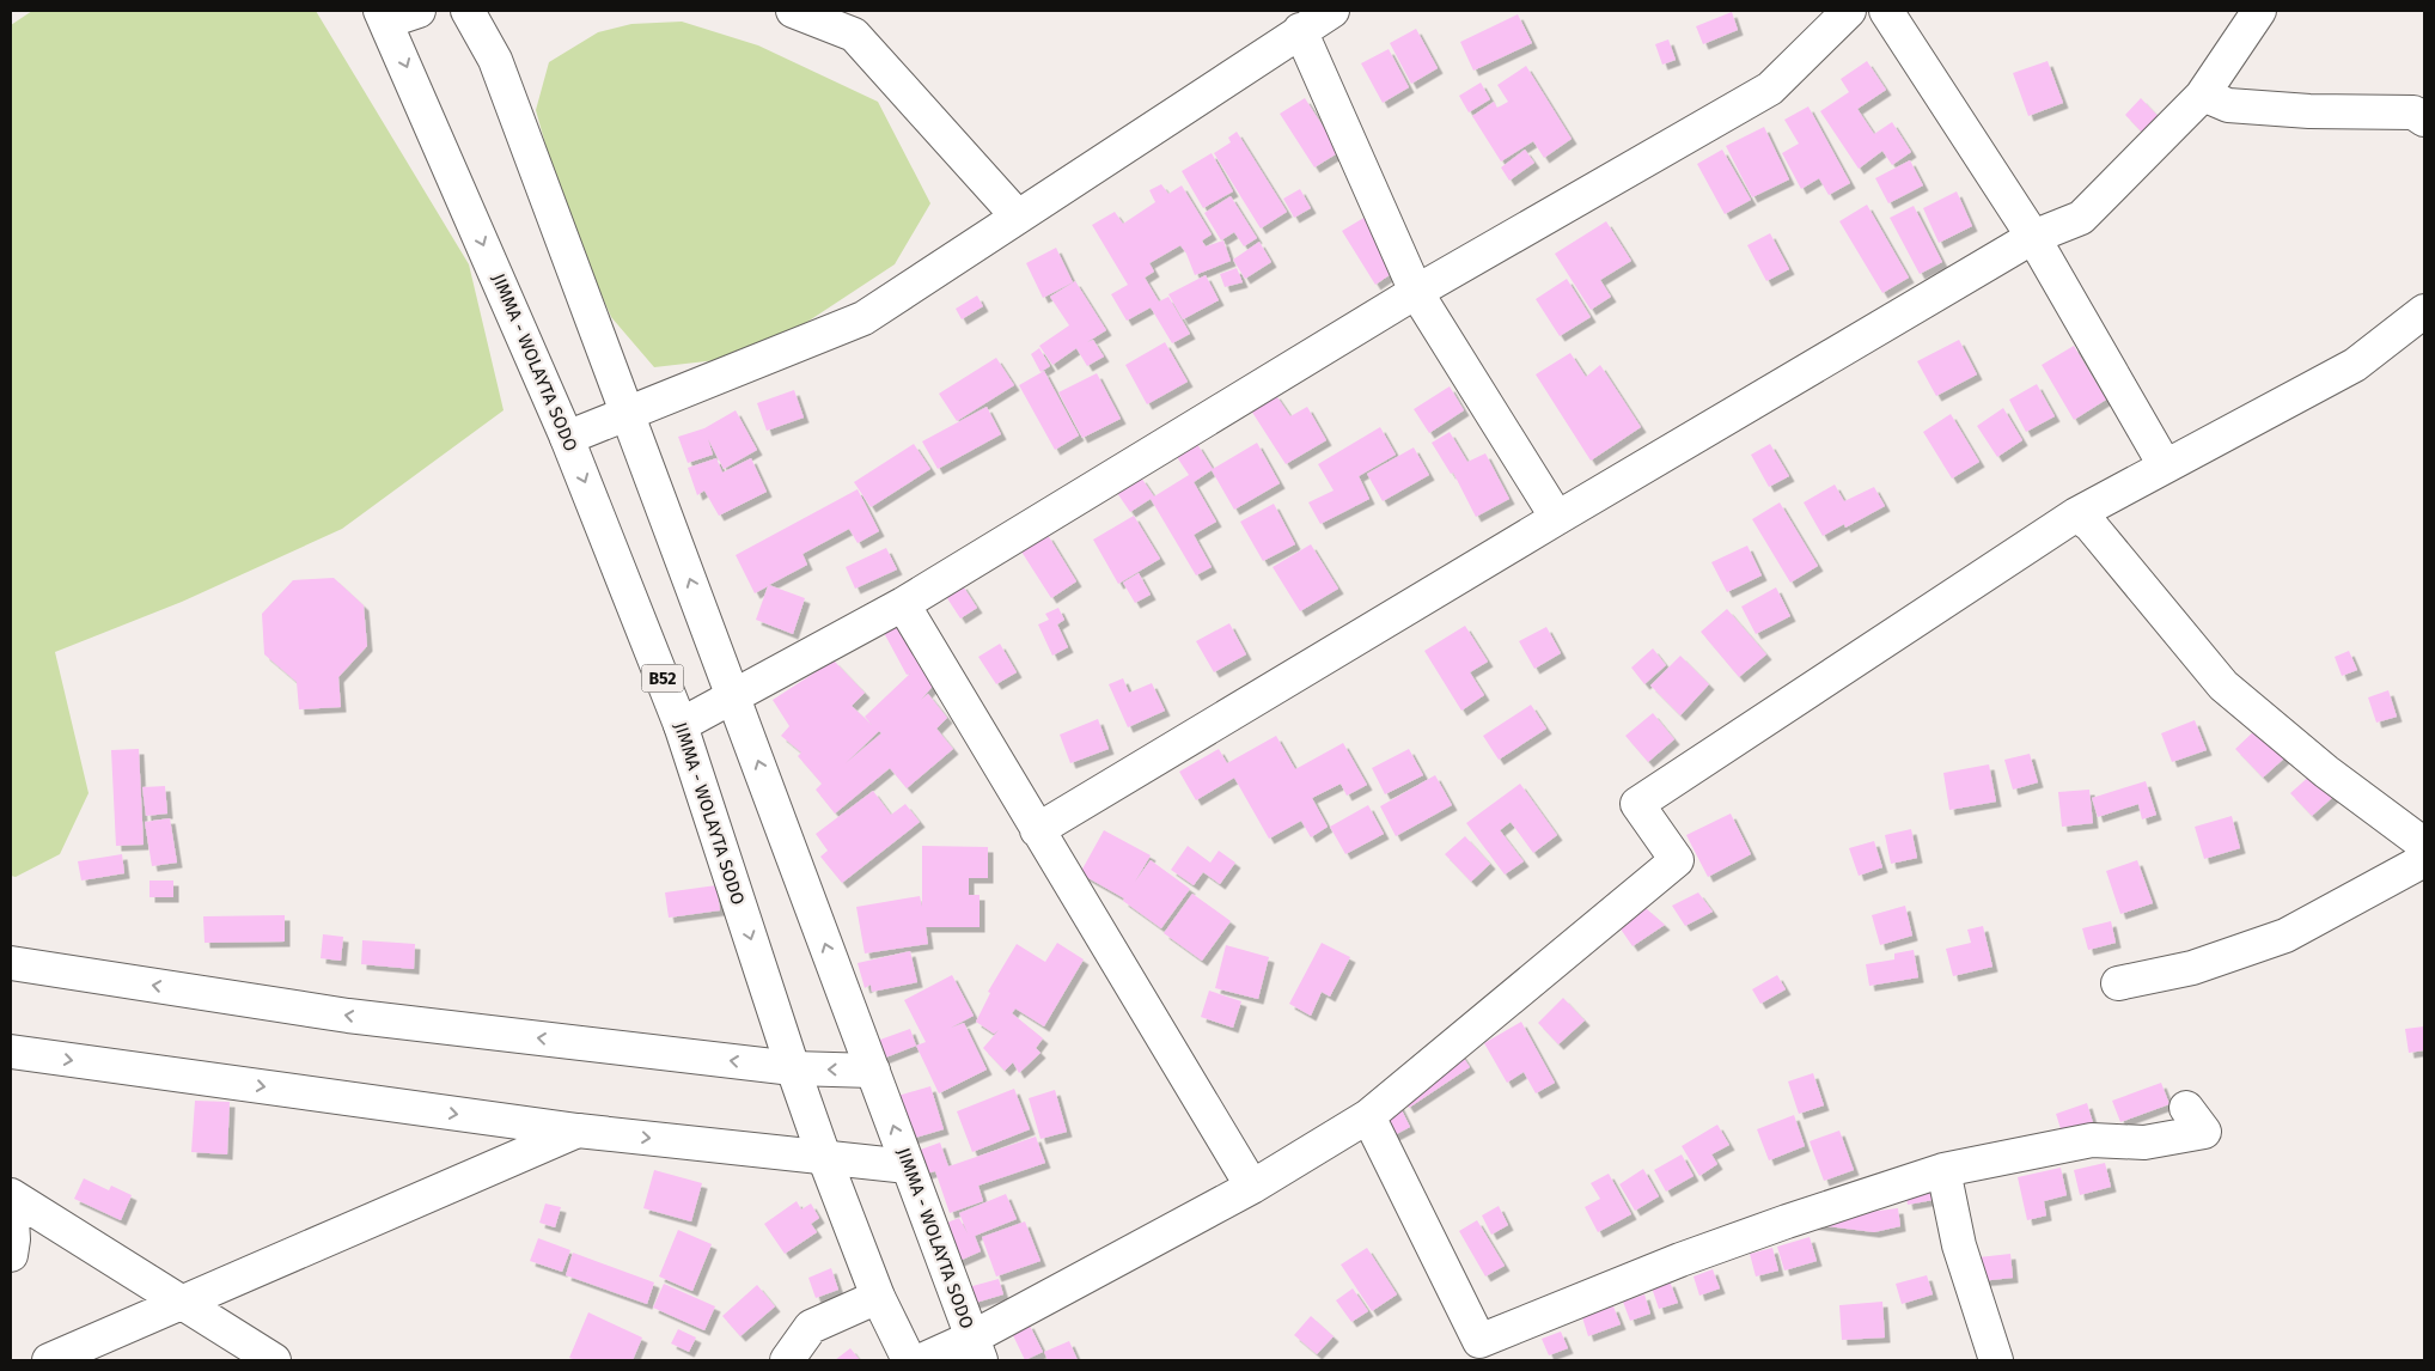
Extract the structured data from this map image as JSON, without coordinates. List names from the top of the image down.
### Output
{
  "streets": {
    "main road": ["JIMMA - WOLAYTA SODO", "B52"]
  }
}
